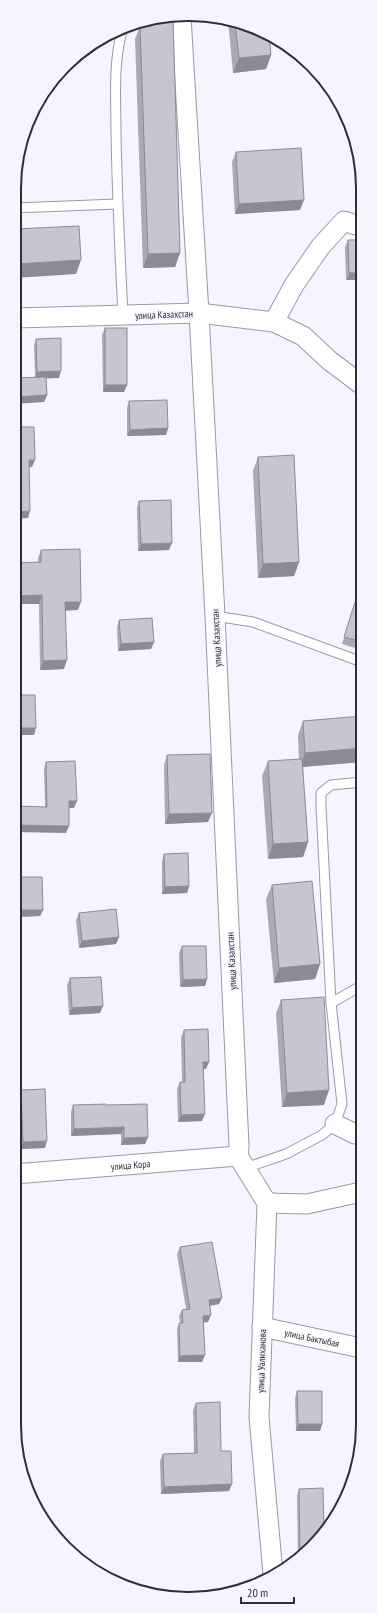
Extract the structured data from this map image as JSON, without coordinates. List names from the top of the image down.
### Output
{
  "streets": {
    "street": [
      "улица Казахстан",
      "улица Кора",
      "улица Бактыбая",
      "улица Уалиханова"
    ]
  },
  "crossings": [
    ["улица Казахстан", "улица Кора"],
    ["улица Бактыбая", "улица Уалиханова"]
  ],
  "scale_bar": "20 m"
}
